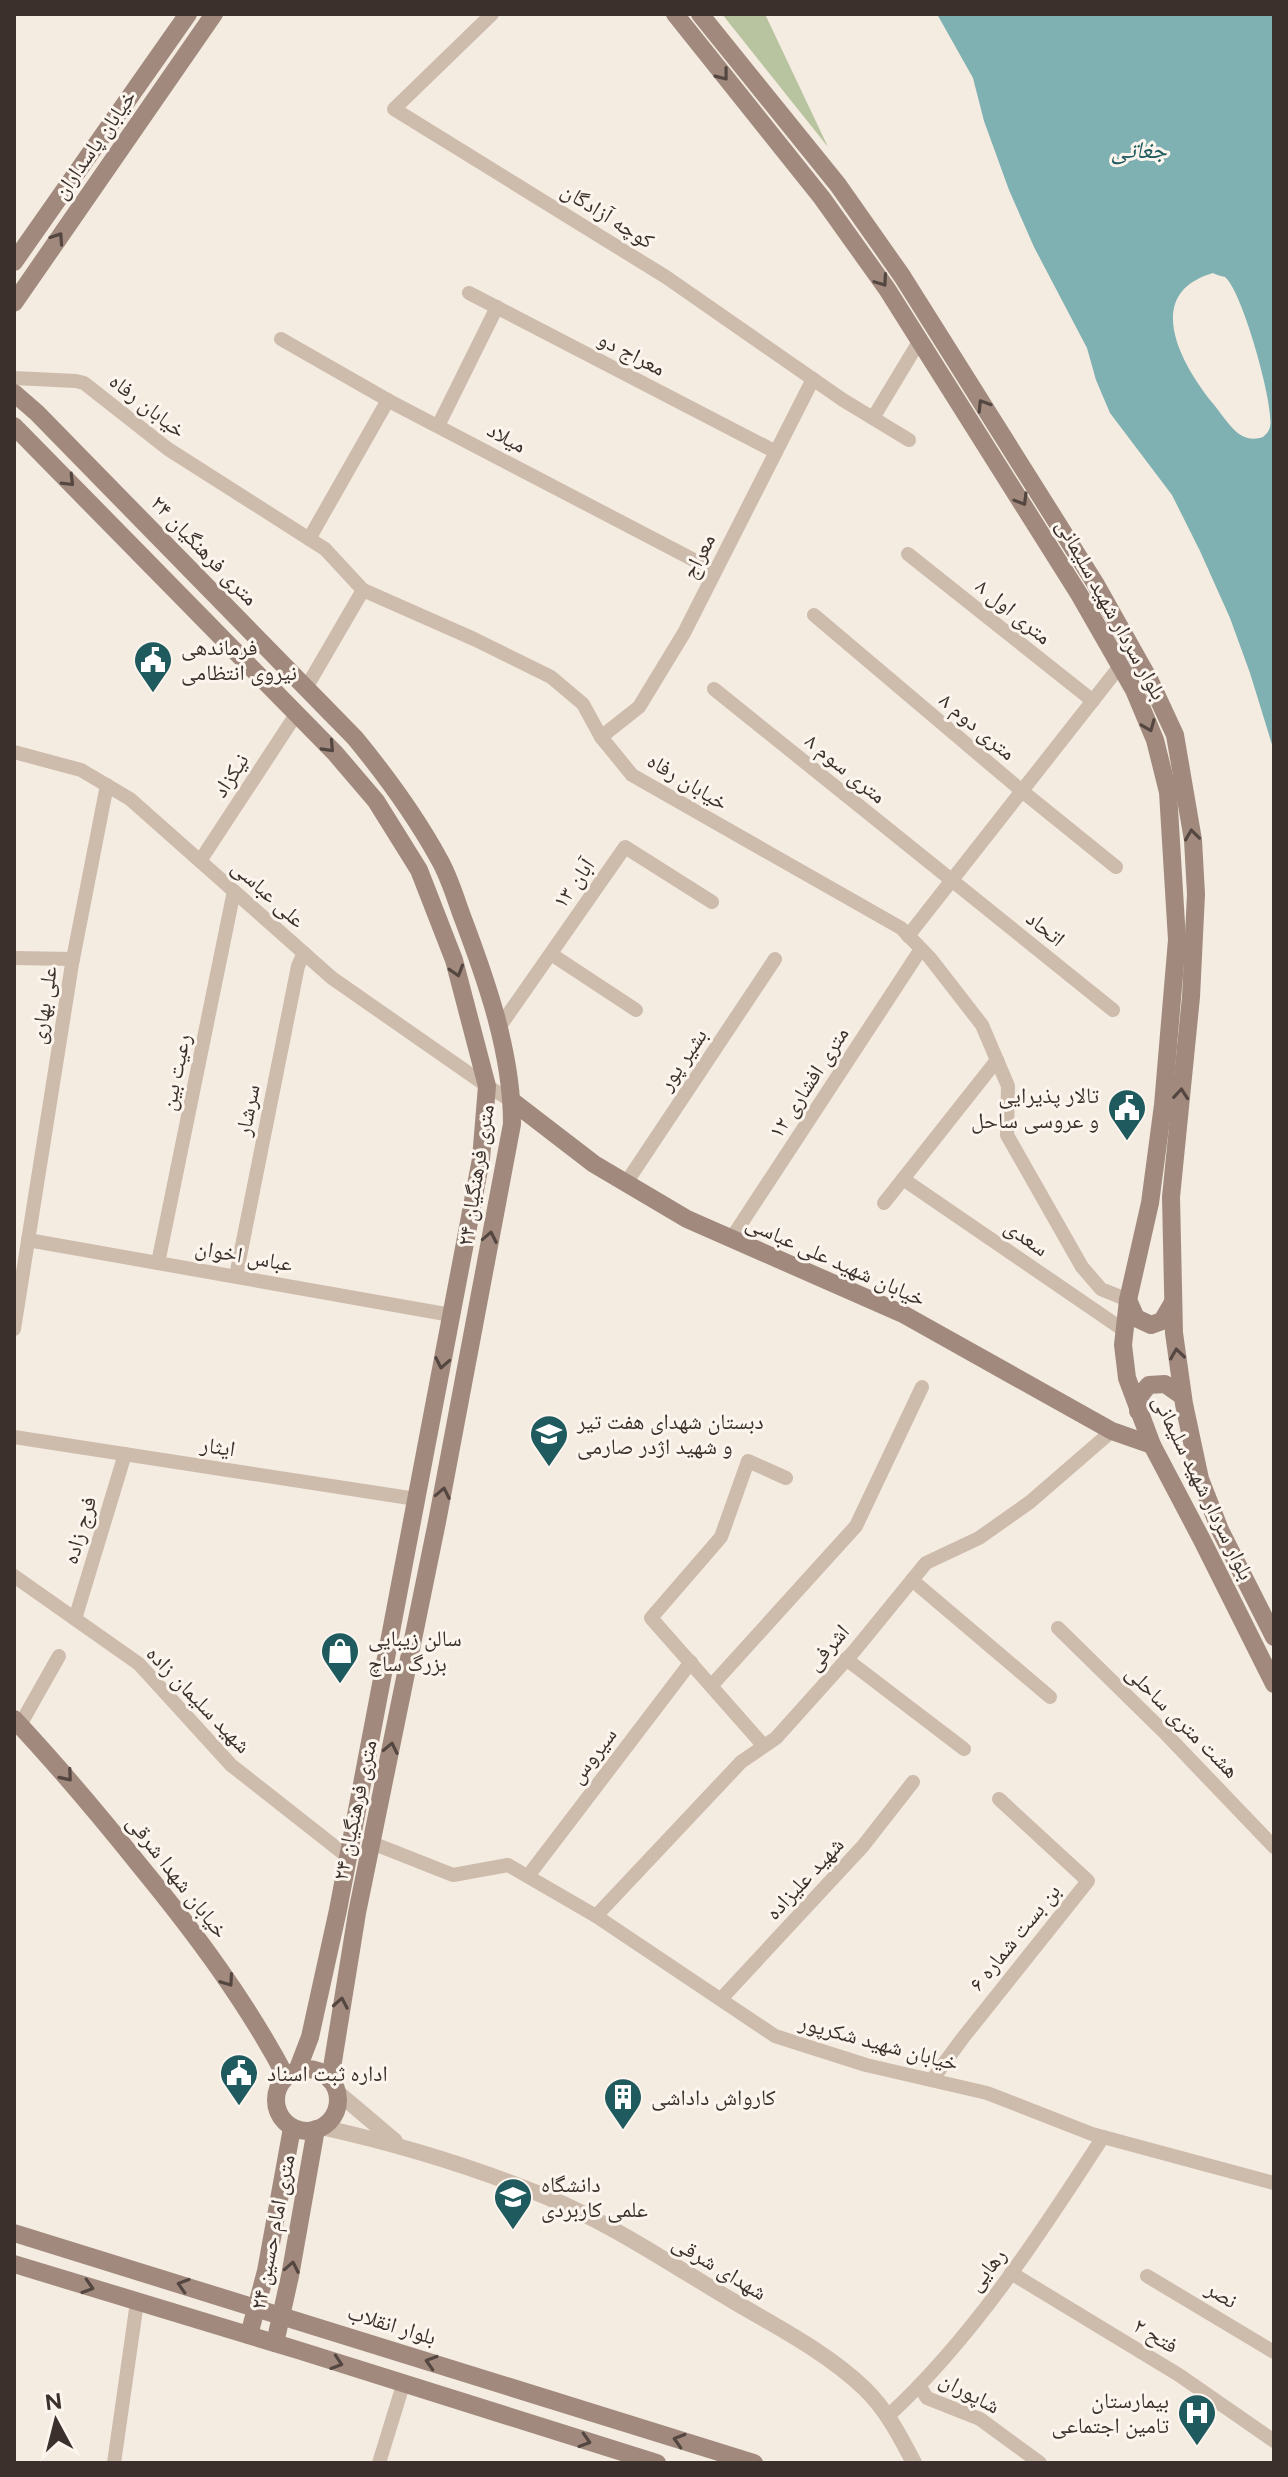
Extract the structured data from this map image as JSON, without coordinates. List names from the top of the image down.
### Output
{
  "streets": {
    "main road": [
      "خیابان پاسداران",
      "۲۴ متری فرهنگیان",
      "بلوار سردار شهید سلیمانی",
      "خیابان شهید علی عباسی",
      "خیابان شهدا شرقی",
      "۲۴ متری امام حسین",
      "بلوار انقلاب"
    ],
    "street": [
      "کوچه آزادگان",
      "معراج دو",
      "خیابان رفاه",
      "میلاد",
      "معراج",
      "۸ متری اول",
      "۸ متری دوم",
      "۸ متری سوم",
      "نیکزاد",
      "۱۳ آبان",
      "علی عباسی",
      "اتحاد",
      "علی بهاری",
      "بشیر پور",
      "رعیت بین",
      "۱۲ متری افشاری",
      "سرشار",
      "سعدی",
      "عباس اخوان",
      "ایثار",
      "فرج زاده",
      "اشرفی",
      "شهید سلیمان زاده",
      "هشت متری ساحلی",
      "سیروس",
      "شهید علیزاده",
      "بن بست شماره ۶",
      "خیابان شهید شکرپور",
      "شهدای شرقی",
      "رهایی",
      "نصر",
      "فتح ۲",
      "شاپوران"
    ]
  },
  "crossings": [
    ["کوچه آزادگان", "معراج"],
    ["معراج دو", "معراج"],
    ["خیابان رفاه", "معراج"],
    ["خیابان رفاه", "بلوار سردار شهید سلیمانی"],
    ["خیابان رفاه", "۱۲ متری افشاری"],
    ["میلاد", "معراج"],
    ["۲۴ متری فرهنگیان", "نیکزاد"],
    ["۲۴ متری فرهنگیان", "۱۳ آبان"],
    ["۲۴ متری فرهنگیان", "علی عباسی"],
    ["۲۴ متری فرهنگیان", "عباس اخوان"],
    ["۲۴ متری فرهنگیان", "خیابان شهید علی عباسی"],
    ["۲۴ متری فرهنگیان", "ایثار"],
    ["۲۴ متری فرهنگیان", "شهید سلیمان زاده"],
    ["۲۴ متری فرهنگیان", "خیابان شهدا شرقی"],
    ["۲۴ متری فرهنگیان", "خیابان شهید شکرپور"],
    ["۲۴ متری فرهنگیان", "۲۴ متری امام حسین"],
    ["۲۴ متری فرهنگیان", "شهدای شرقی"],
    ["بلوار سردار شهید سلیمانی", "سعدی"],
    ["بلوار سردار شهید سلیمانی", "خیابان شهید علی عباسی"],
    ["۸ متری سوم", "اتحاد"],
    ["نیکزاد", "علی عباسی"],
    ["علی عباسی", "علی بهاری"],
    ["علی عباسی", "رعیت بین"],
    ["علی عباسی", "سرشار"],
    ["علی عباسی", "خیابان شهید علی عباسی"],
    ["علی بهاری", "عباس اخوان"],
    ["بشیر پور", "خیابان شهید علی عباسی"],
    ["رعیت بین", "عباس اخوان"],
    ["۱۲ متری افشاری", "خیابان شهید علی عباسی"],
    ["سرشار", "عباس اخوان"],
    ["خیابان شهید علی عباسی", "اشرفی"],
    ["ایثار", "فرج زاده"],
    ["فرج زاده", "شهید سلیمان زاده"],
    ["اشرفی", "خیابان شهید شکرپور"],
    ["سیروس", "خیابان شهید شکرپور"],
    ["خیابان شهدا شرقی", "۲۴ متری امام حسین"],
    ["خیابان شهدا شرقی", "شهدای شرقی"],
    ["شهید علیزاده", "خیابان شهید شکرپور"],
    ["بن بست شماره ۶", "خیابان شهید شکرپور"],
    ["خیابان شهید شکرپور", "رهایی"],
    ["۲۴ متری امام حسین", "شهدای شرقی"],
    ["۲۴ متری امام حسین", "بلوار انقلاب"],
    ["شهدای شرقی", "رهایی"],
    ["رهایی", "فتح ۲"],
    ["رهایی", "شاپوران"]
  ],
  "one_way": ["خیابان شهدا شرقی"],
  "water": ["جغاتی"],
  "places": {
    "public building": ["فرماندهی نیروی انتظامی", "تالار پذیرایی و عروسی ساحل", "اداره ثبت اسناد"],
    "school or university": ["دبستان شهدای هفت تیر و شهید اژدر صارمی", "دانشگاه علمی کاربردی"],
    "shop": ["سالن زیبایی بزرگ ساچ"],
    "building": ["کارواش داداشی"],
    "hospital": ["بیمارستان تامین اجتماعی"]
  },
  "north": "top"
}
